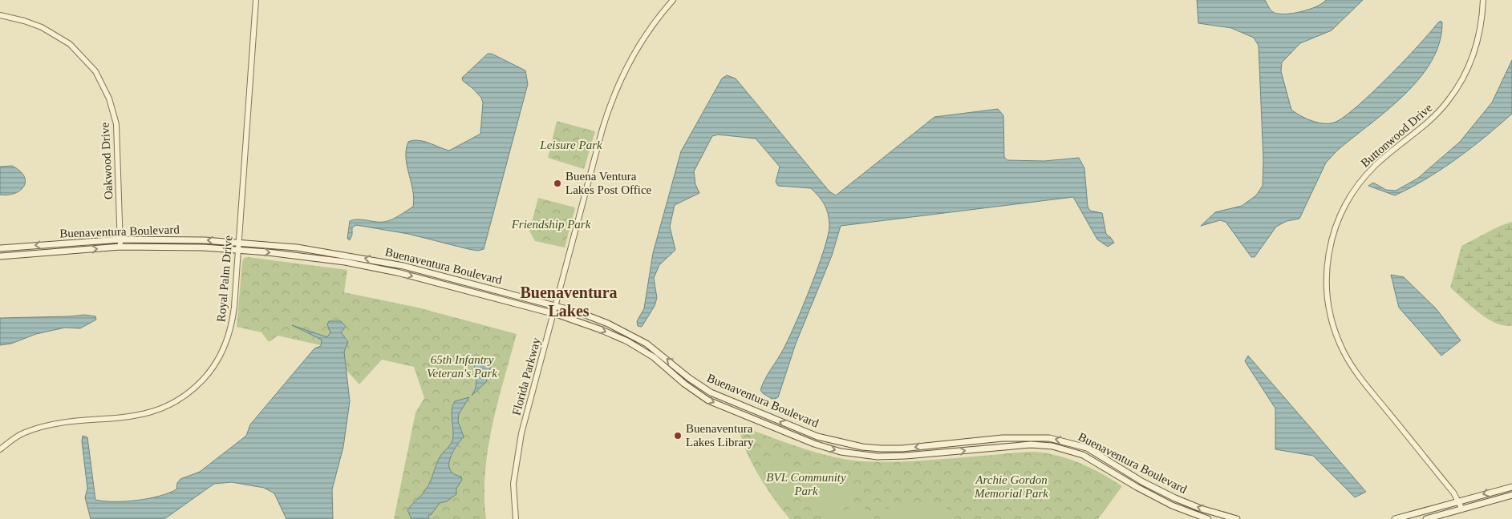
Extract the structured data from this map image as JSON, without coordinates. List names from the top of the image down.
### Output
{
  "streets": {
    "main road": ["Buenaventura Boulevard"],
    "street": [
      "Buttonwood Drive",
      "Oakwood Drive",
      "Royal Palm Drive",
      "Florida Parkway"
    ]
  },
  "crossings": [
    ["Oakwood Drive", "Buenaventura Boulevard"],
    ["Buenaventura Boulevard", "Royal Palm Drive"],
    ["Buenaventura Boulevard", "Florida Parkway"]
  ],
  "districts": ["Buenaventura Lakes"],
  "parks": [
    "Leisure Park",
    "Friendship Park",
    "65th Infantry Veteran's Park",
    "BVL Community Park",
    "Archie Gordon Memorial Park"
  ],
  "places": ["Buena Ventura Lakes Post Office", "Buenaventura Lakes Library"]
}
